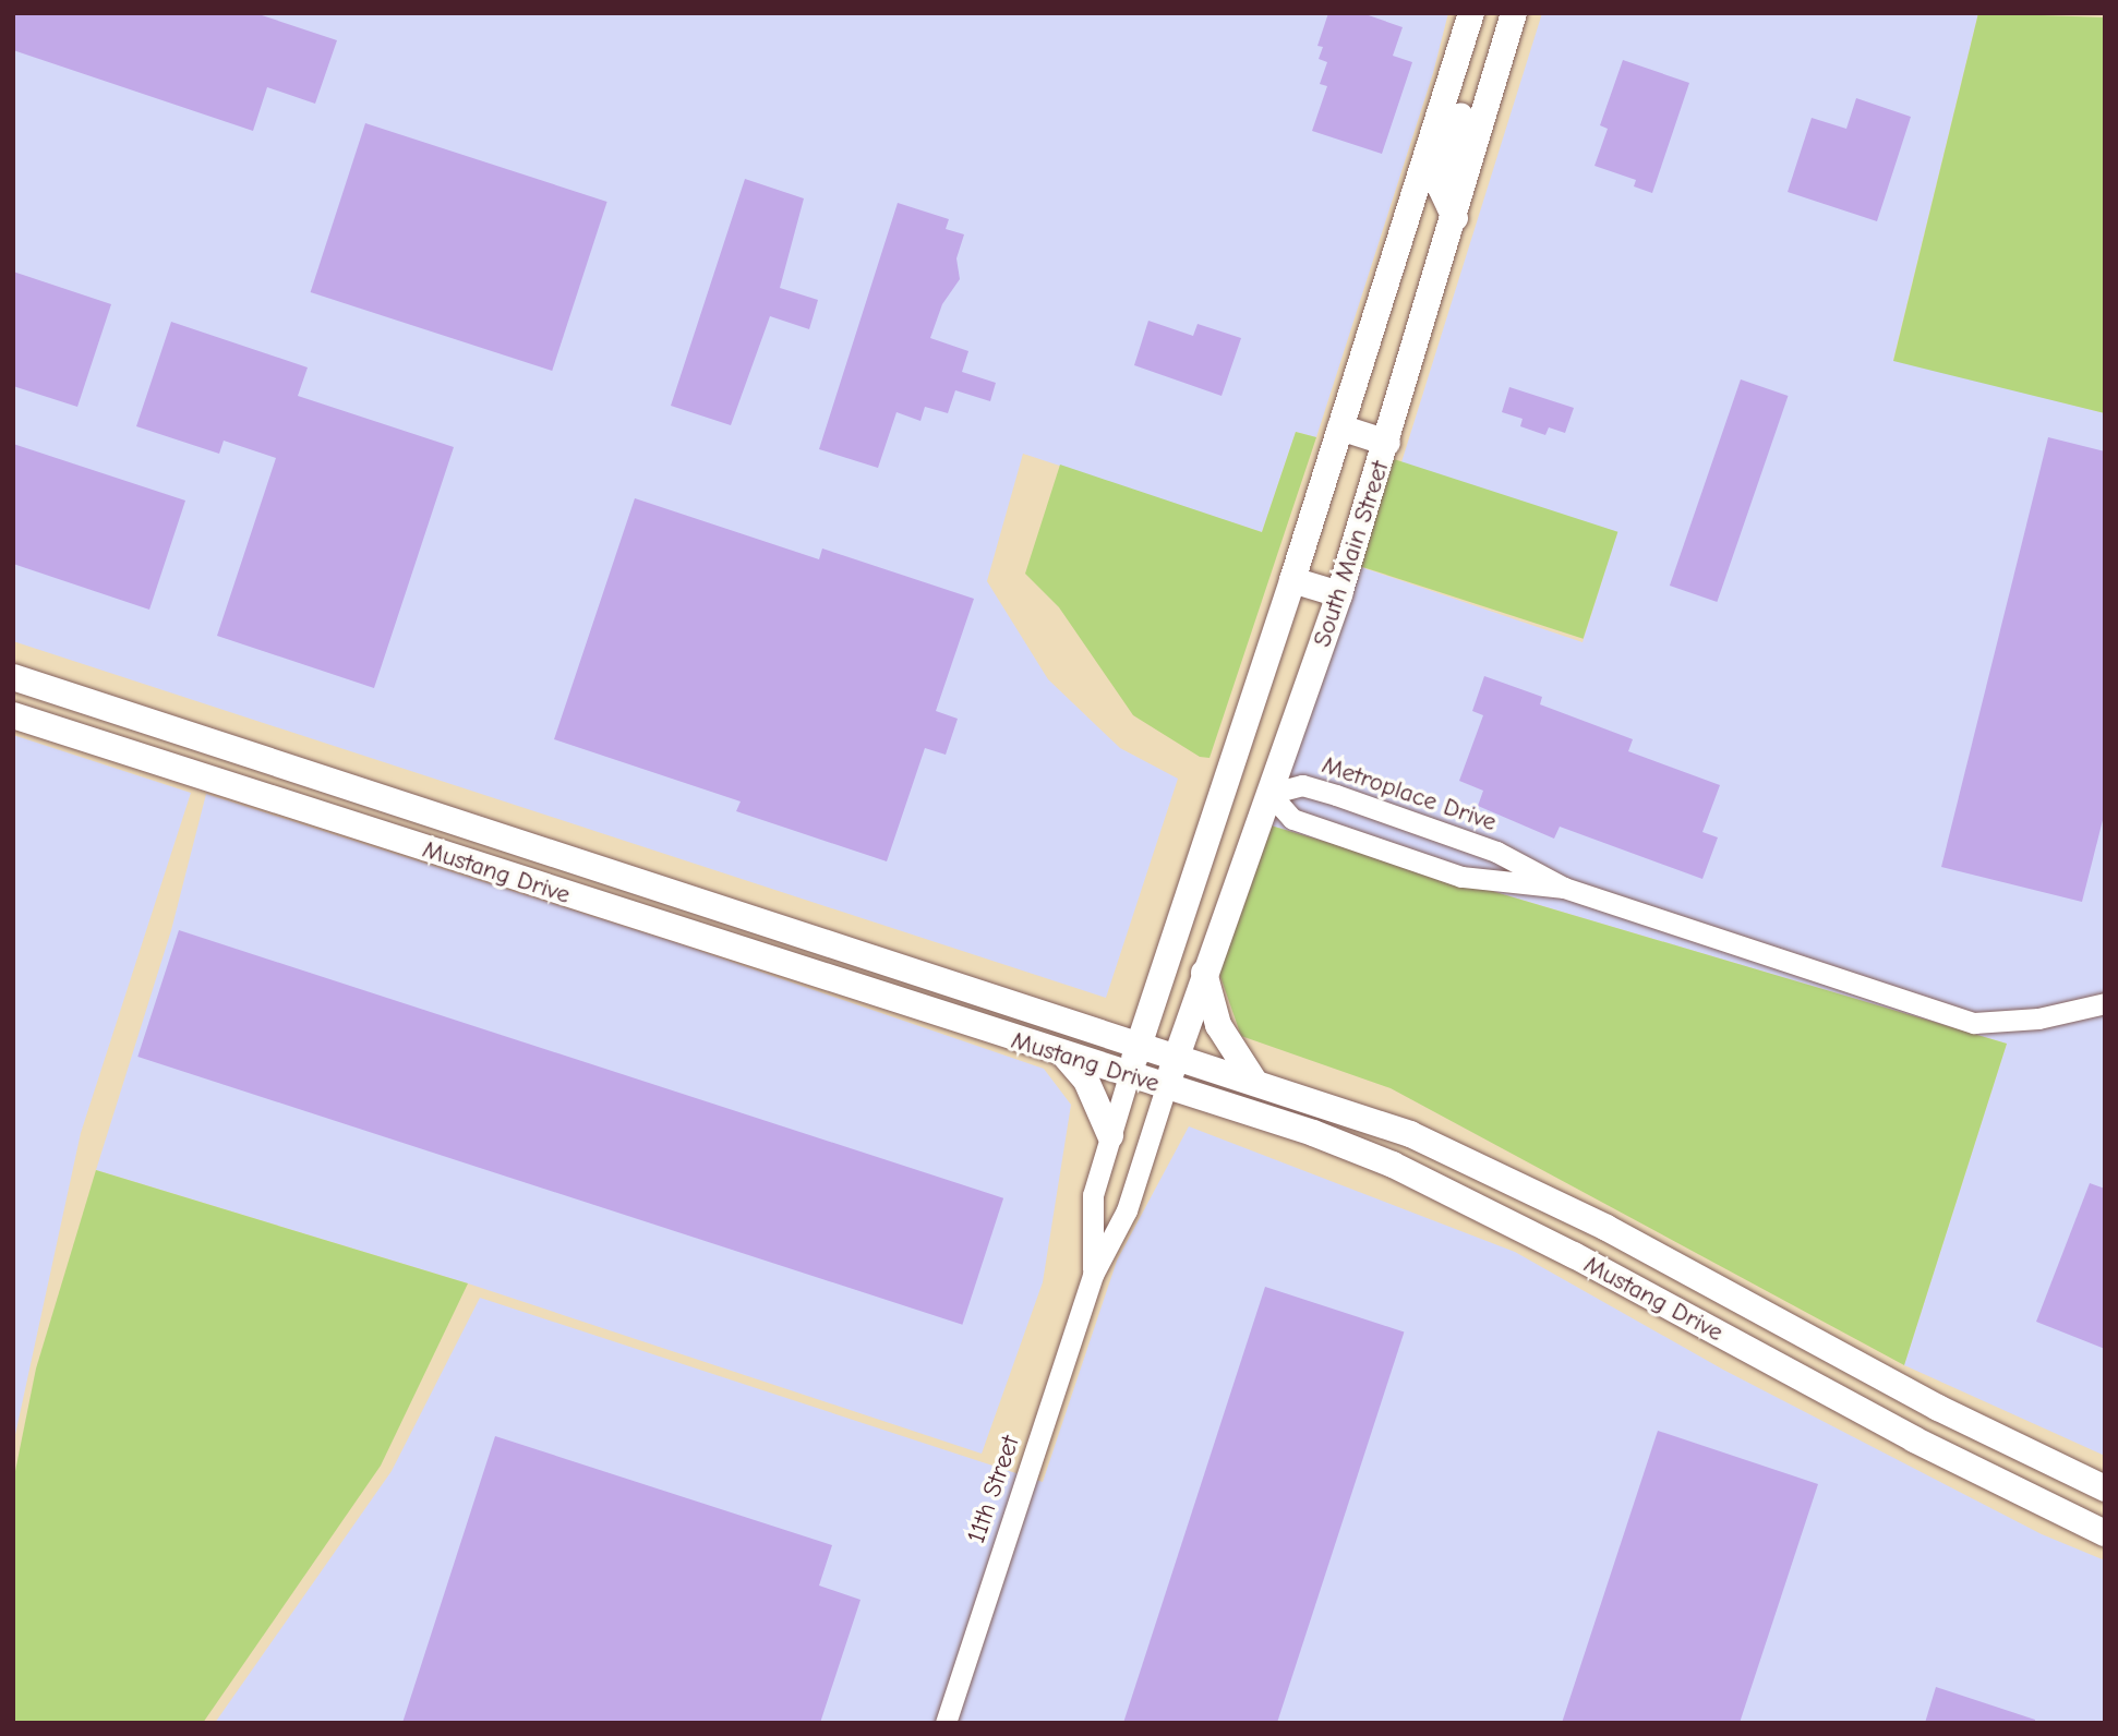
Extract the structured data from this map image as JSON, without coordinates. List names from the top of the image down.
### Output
{
  "streets": {
    "main road": ["South Main Street", "Mustang Drive"],
    "street": ["Metroplace Drive", "11th Street"]
  },
  "crossings": [
    ["South Main Street", "Metroplace Drive"],
    ["South Main Street", "Mustang Drive"],
    ["South Main Street", "11th Street"],
    ["Mustang Drive", "11th Street"]
  ]
}
